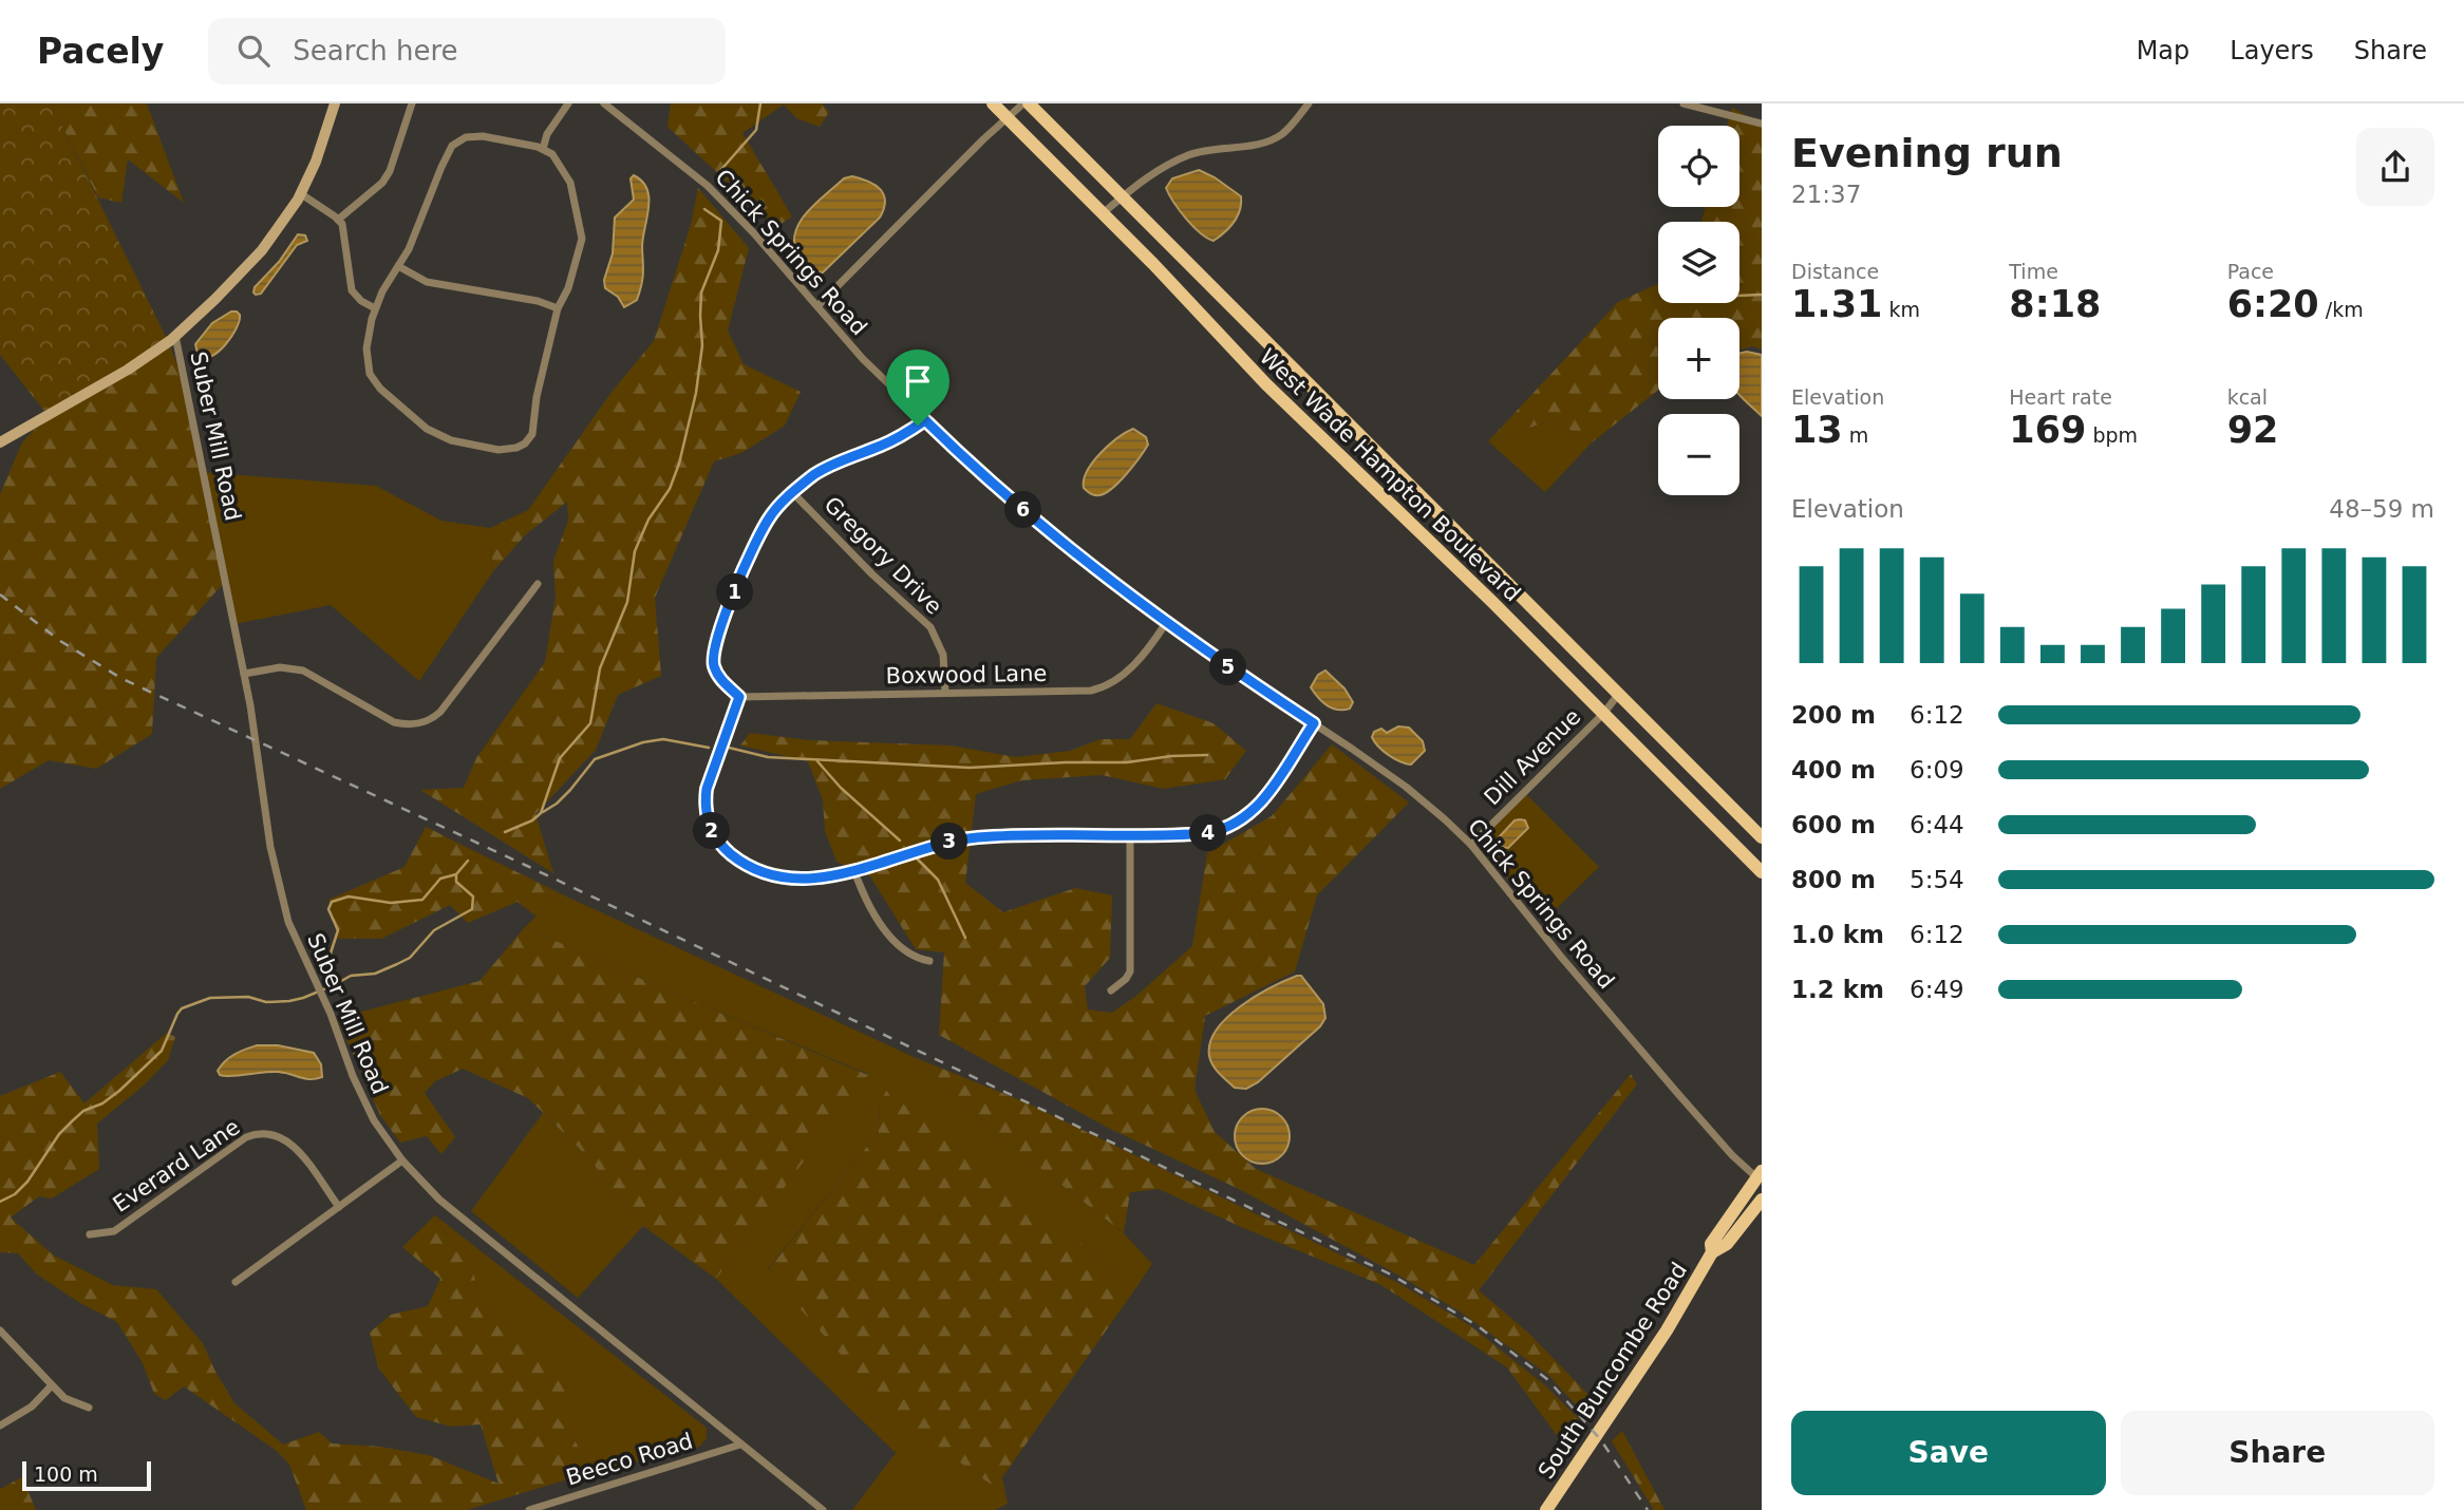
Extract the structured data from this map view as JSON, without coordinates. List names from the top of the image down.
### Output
{
  "streets": {
    "main road": ["West Wade Hampton Boulevard", "South Buncombe Road"],
    "street": [
      "Chick Springs Road",
      "Suber Mill Road",
      "Gregory Drive",
      "Boxwood Lane",
      "Dill Avenue",
      "Everard Lane",
      "Beeco Road"
    ]
  },
  "crossings": [
    ["Chick Springs Road", "Boxwood Lane"],
    ["Chick Springs Road", "Dill Avenue"],
    ["Chick Springs Road", "South Buncombe Road"],
    ["Suber Mill Road", "Beeco Road"],
    ["West Wade Hampton Boulevard", "Dill Avenue"],
    ["Gregory Drive", "Boxwood Lane"]
  ],
  "scale_bar": "100 m",
  "page": {
    "header": "Pacely",
    "search": "Search here",
    "nav": ["Map", "Layers", "Share"],
    "heading": ["Evening run", "21:37"],
    "map_buttons": ["+", "−"],
    "stats": [
      ["Distance", "1.31 km"],
      ["Time", "8:18"],
      ["Pace", "6:20 /km"],
      ["Elevation", "13 m"],
      ["Heart rate", "169 bpm"],
      ["kcal", "92"]
    ],
    "chart": ["Elevation", "48–59 m"],
    "pins": [
      "6",
      "1",
      "5",
      "2",
      "4",
      "3"
    ],
    "list": [
      {
        "name": "200 m",
        "note": "6:12"
      },
      {
        "name": "400 m",
        "note": "6:09"
      },
      {
        "name": "600 m",
        "note": "6:44"
      },
      {
        "name": "800 m",
        "note": "5:54"
      },
      {
        "name": "1.0 km",
        "note": "6:12"
      },
      {
        "name": "1.2 km",
        "note": "6:49"
      }
    ],
    "buttons": ["Save", "Share"],
    "scale": "100 m"
  }
}
